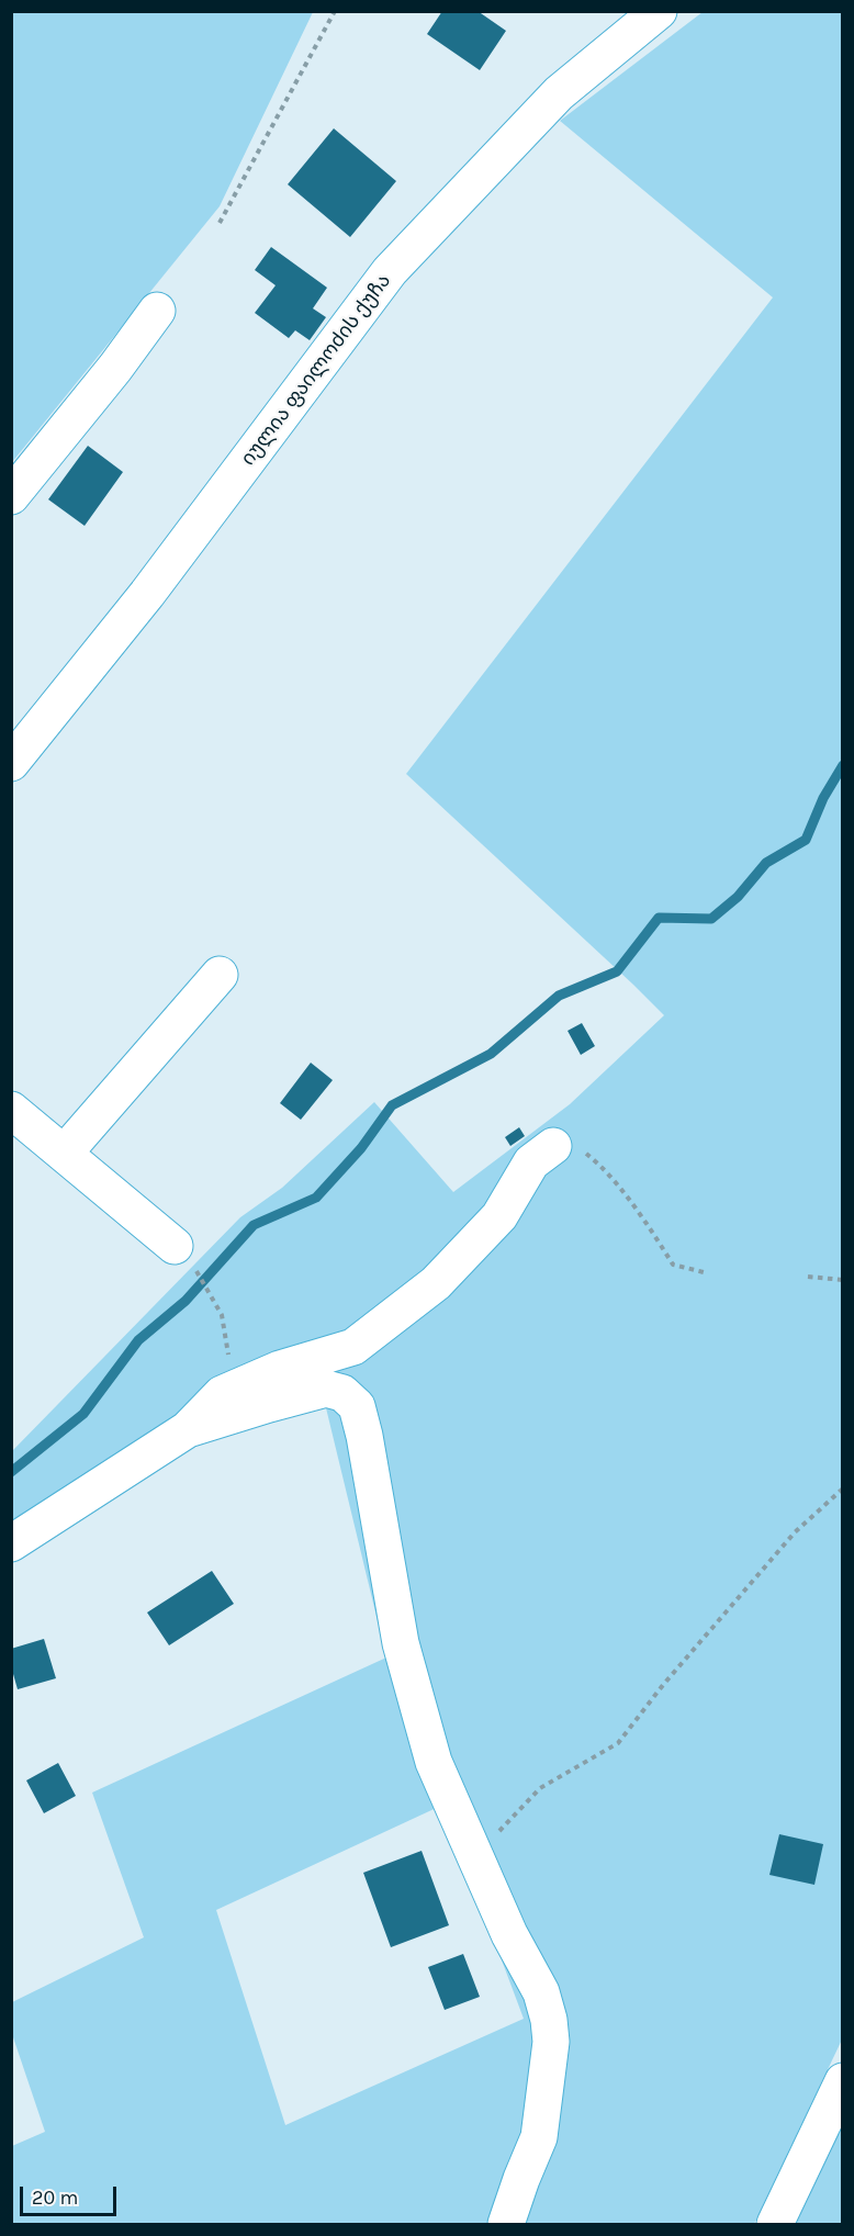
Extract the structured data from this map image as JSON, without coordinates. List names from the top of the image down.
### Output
{
  "streets": {
    "street": ["იულია ფაილოძის ქუჩა"]
  },
  "scale_bar": "20 m"
}
